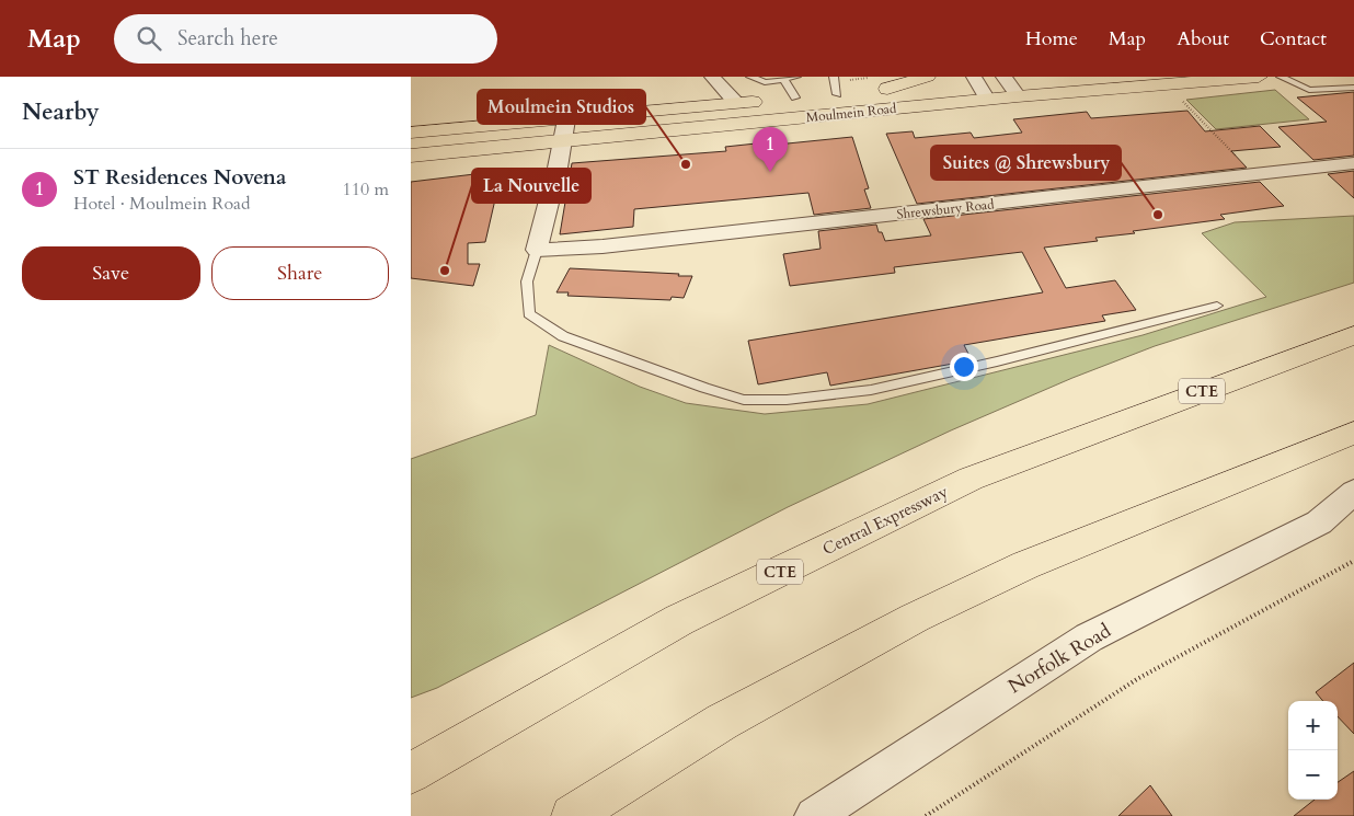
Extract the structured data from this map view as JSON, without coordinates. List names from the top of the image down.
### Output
{
  "streets": {
    "main road": ["Moulmein Road", "CTE", "Central Expressway"],
    "street": ["Shrewsbury Road", "Norfolk Road"]
  },
  "places": ["Moulmein Studios", "Suites @ Shrewsbury", "La Nouvelle"],
  "page": {
    "header": "Map",
    "search": "Search here",
    "nav": [
      "Home",
      "Map",
      "About",
      "Contact"
    ],
    "heading": "Nearby",
    "pins": "1",
    "list": [
      {
        "mark": "1",
        "name": "ST Residences Novena",
        "note": "Hotel · Moulmein Road",
        "value": "110 m"
      }
    ],
    "buttons": ["Save", "Share"],
    "map_buttons": ["+", "−"]
  }
}
